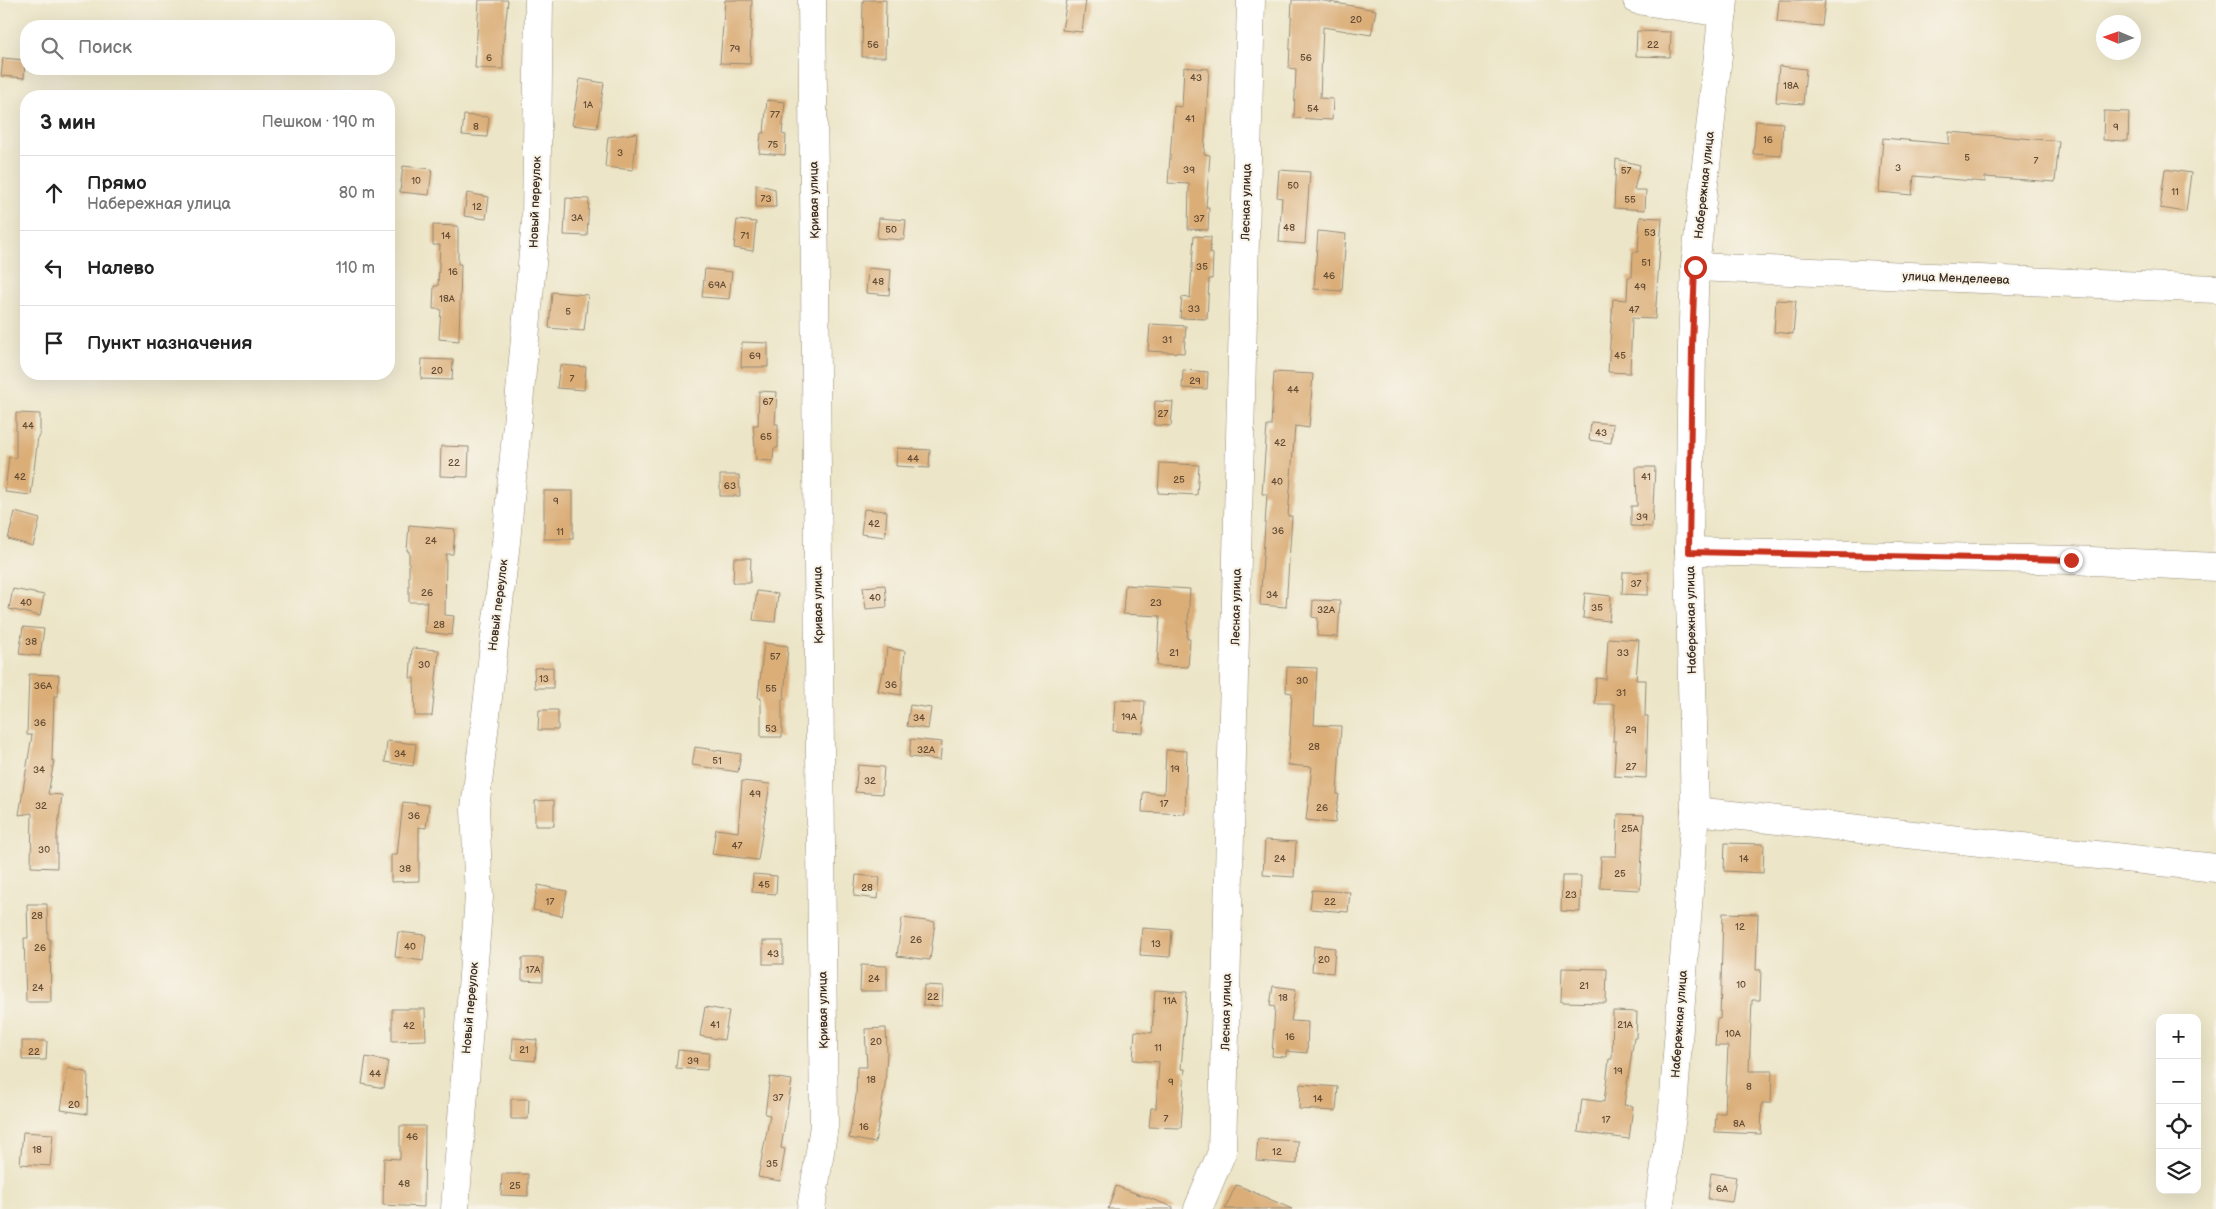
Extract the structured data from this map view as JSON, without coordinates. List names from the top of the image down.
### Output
{
  "streets": {
    "street": [
      "Набережная улица",
      "Кривая улица",
      "Новый переулок",
      "Лесная улица",
      "улица Менделеева"
    ]
  },
  "crossings": [
    ["Набережная улица", "улица Менделеева"]
  ],
  "house_numbers": [
    "20",
    "56",
    "22",
    "79",
    "6",
    "56",
    "43",
    "18А",
    "1А",
    "54",
    "77",
    "41",
    "8",
    "9",
    "16",
    "75",
    "3",
    "5",
    "7",
    "3",
    "39",
    "57",
    "10",
    "50",
    "11",
    "73",
    "55",
    "12",
    "3А",
    "37",
    "48",
    "50",
    "53",
    "14",
    "71",
    "51",
    "35",
    "16",
    "46",
    "48",
    "69А",
    "49",
    "18А",
    "33",
    "47",
    "5",
    "31",
    "69",
    "45",
    "20",
    "7",
    "29",
    "44",
    "67",
    "27",
    "44",
    "43",
    "65",
    "42",
    "44",
    "22",
    "42",
    "41",
    "25",
    "40",
    "63",
    "9",
    "39",
    "42",
    "36",
    "11",
    "24",
    "37",
    "26",
    "34",
    "40",
    "40",
    "23",
    "35",
    "32А",
    "28",
    "38",
    "21",
    "33",
    "57",
    "30",
    "13",
    "30",
    "36",
    "36А",
    "55",
    "31",
    "19А",
    "34",
    "36",
    "53",
    "29",
    "28",
    "32А",
    "34",
    "51",
    "27",
    "19",
    "34",
    "32",
    "49",
    "17",
    "32",
    "26",
    "36",
    "25А",
    "47",
    "30",
    "24",
    "14",
    "38",
    "25",
    "45",
    "28",
    "23",
    "17",
    "22",
    "28",
    "12",
    "26",
    "13",
    "40",
    "26",
    "43",
    "20",
    "17А",
    "24",
    "10",
    "21",
    "24",
    "22",
    "18",
    "11А",
    "41",
    "21А",
    "42",
    "10А",
    "16",
    "20",
    "11",
    "21",
    "22",
    "39",
    "19",
    "44",
    "18",
    "9",
    "8",
    "37",
    "14",
    "20",
    "7",
    "17",
    "8А",
    "16",
    "46",
    "18",
    "12",
    "35",
    "48",
    "25",
    "6А"
  ],
  "north": "left",
  "page": {
    "search": "Поиск",
    "heading": ["3 мин", "Пешком · 190 m"],
    "list": [
      ["Прямо", "Набережная улица", "80 m"],
      ["Налево", "110 m"],
      "Пункт назначения"
    ],
    "map_buttons": ["+", "−"]
  }
}
